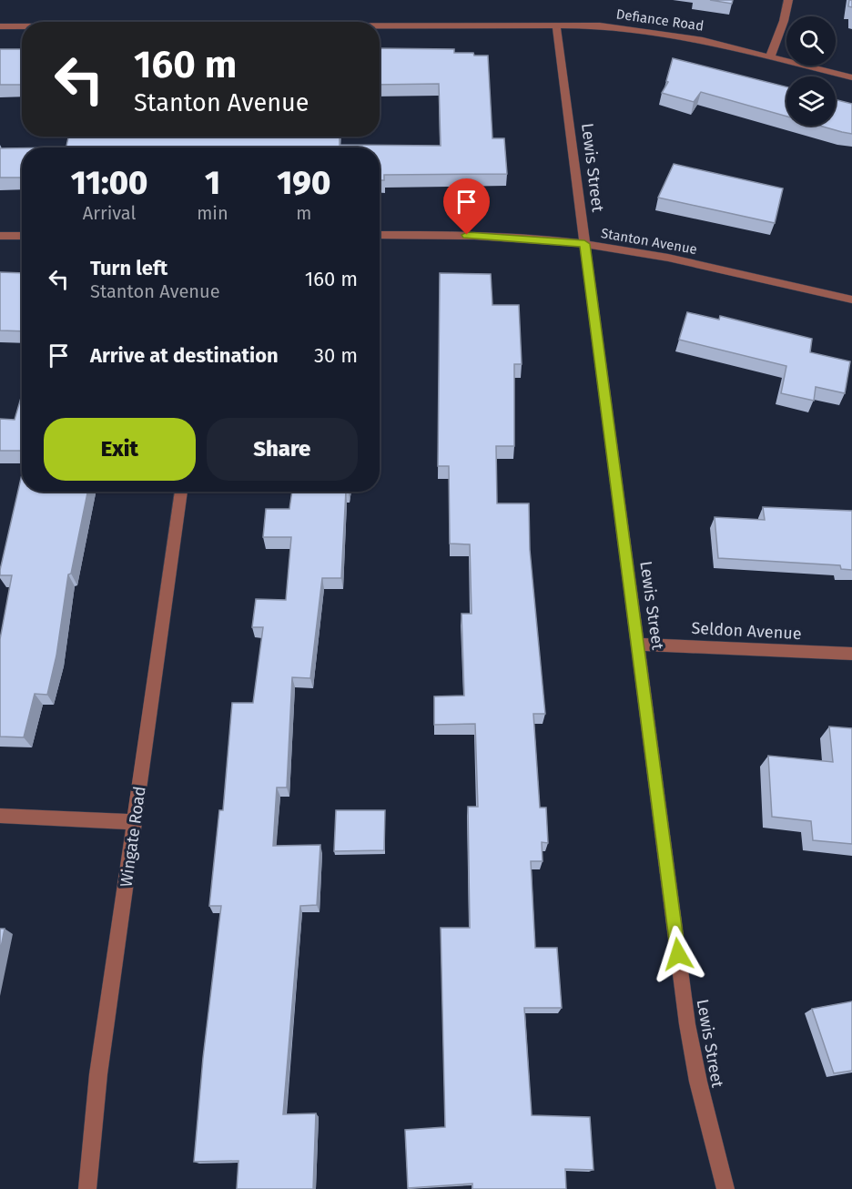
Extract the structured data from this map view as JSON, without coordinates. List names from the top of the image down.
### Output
{
  "streets": {
    "street": [
      "Defiance Road",
      "Lewis Street",
      "Stanton Avenue",
      "Seldon Avenue",
      "Wingate Road"
    ]
  },
  "crossings": [
    ["Defiance Road", "Lewis Street"],
    ["Lewis Street", "Stanton Avenue"],
    ["Lewis Street", "Seldon Avenue"]
  ],
  "page": {
    "turn": ["160 m", "Stanton Avenue"],
    "eta": [
      "11:00",
      "Arrival",
      "1",
      "min",
      "190",
      "m"
    ],
    "list": [
      {
        "name": "Turn left",
        "note": "Stanton Avenue",
        "value": "160 m"
      },
      {
        "name": "Arrive at destination",
        "value": "30 m"
      }
    ],
    "buttons": ["Exit", "Share"]
  }
}
